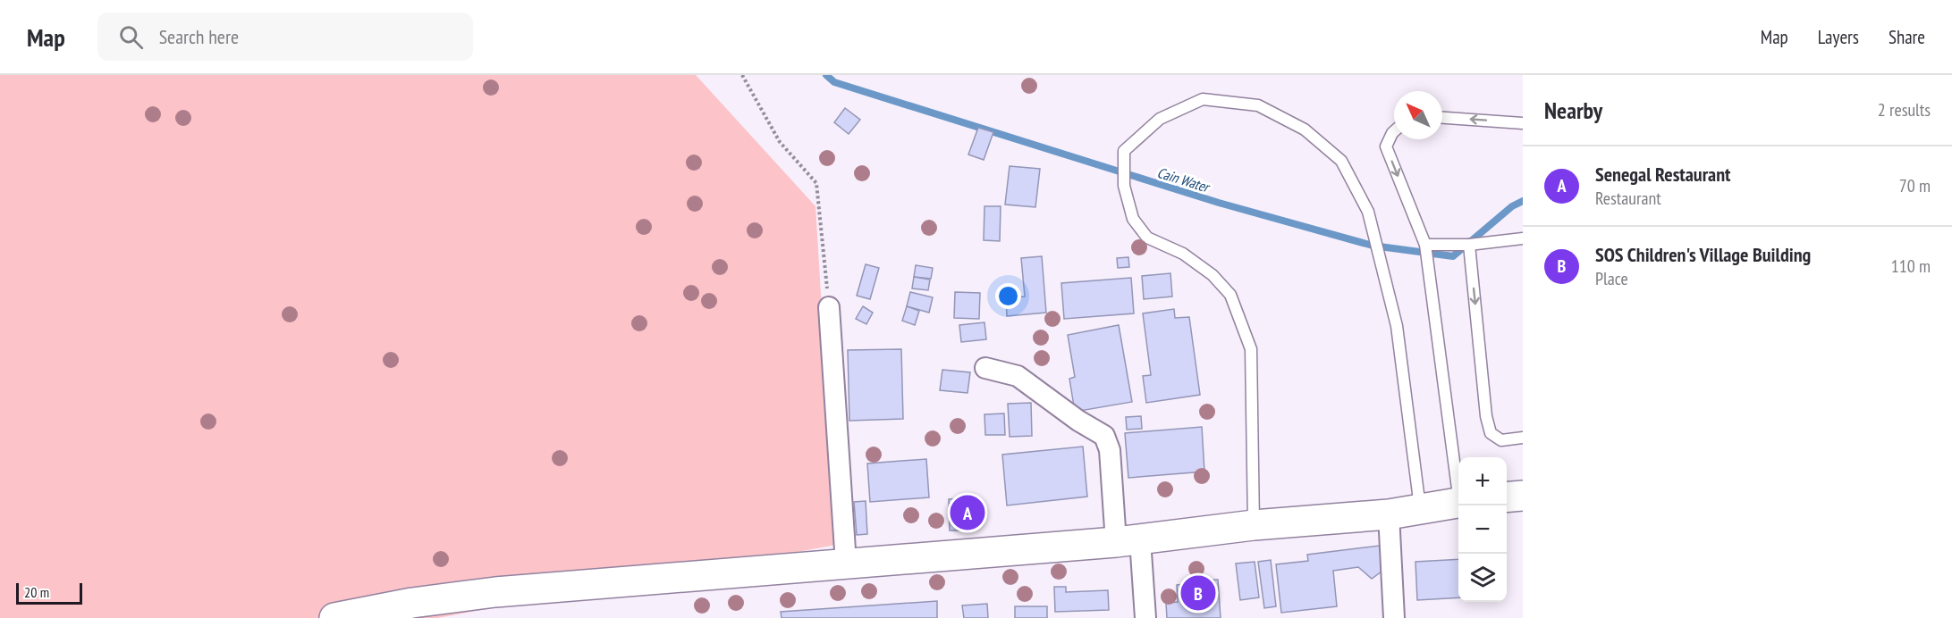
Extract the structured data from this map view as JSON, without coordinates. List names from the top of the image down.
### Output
{
  "water": ["Cain Water"],
  "scale_bar": "20 m",
  "north": "top left",
  "page": {
    "header": "Map",
    "search": "Search here",
    "nav": ["Map", "Layers", "Share"],
    "heading": ["Nearby", "2 results"],
    "list": [
      {
        "mark": "A",
        "name": "Senegal Restaurant",
        "note": "Restaurant",
        "value": "70 m"
      },
      {
        "mark": "B",
        "name": "SOS Children's Village Building",
        "note": "Place",
        "value": "110 m"
      }
    ],
    "map_buttons": ["+", "−"],
    "pins": ["A", "B"],
    "scale": "20 m"
  }
}
